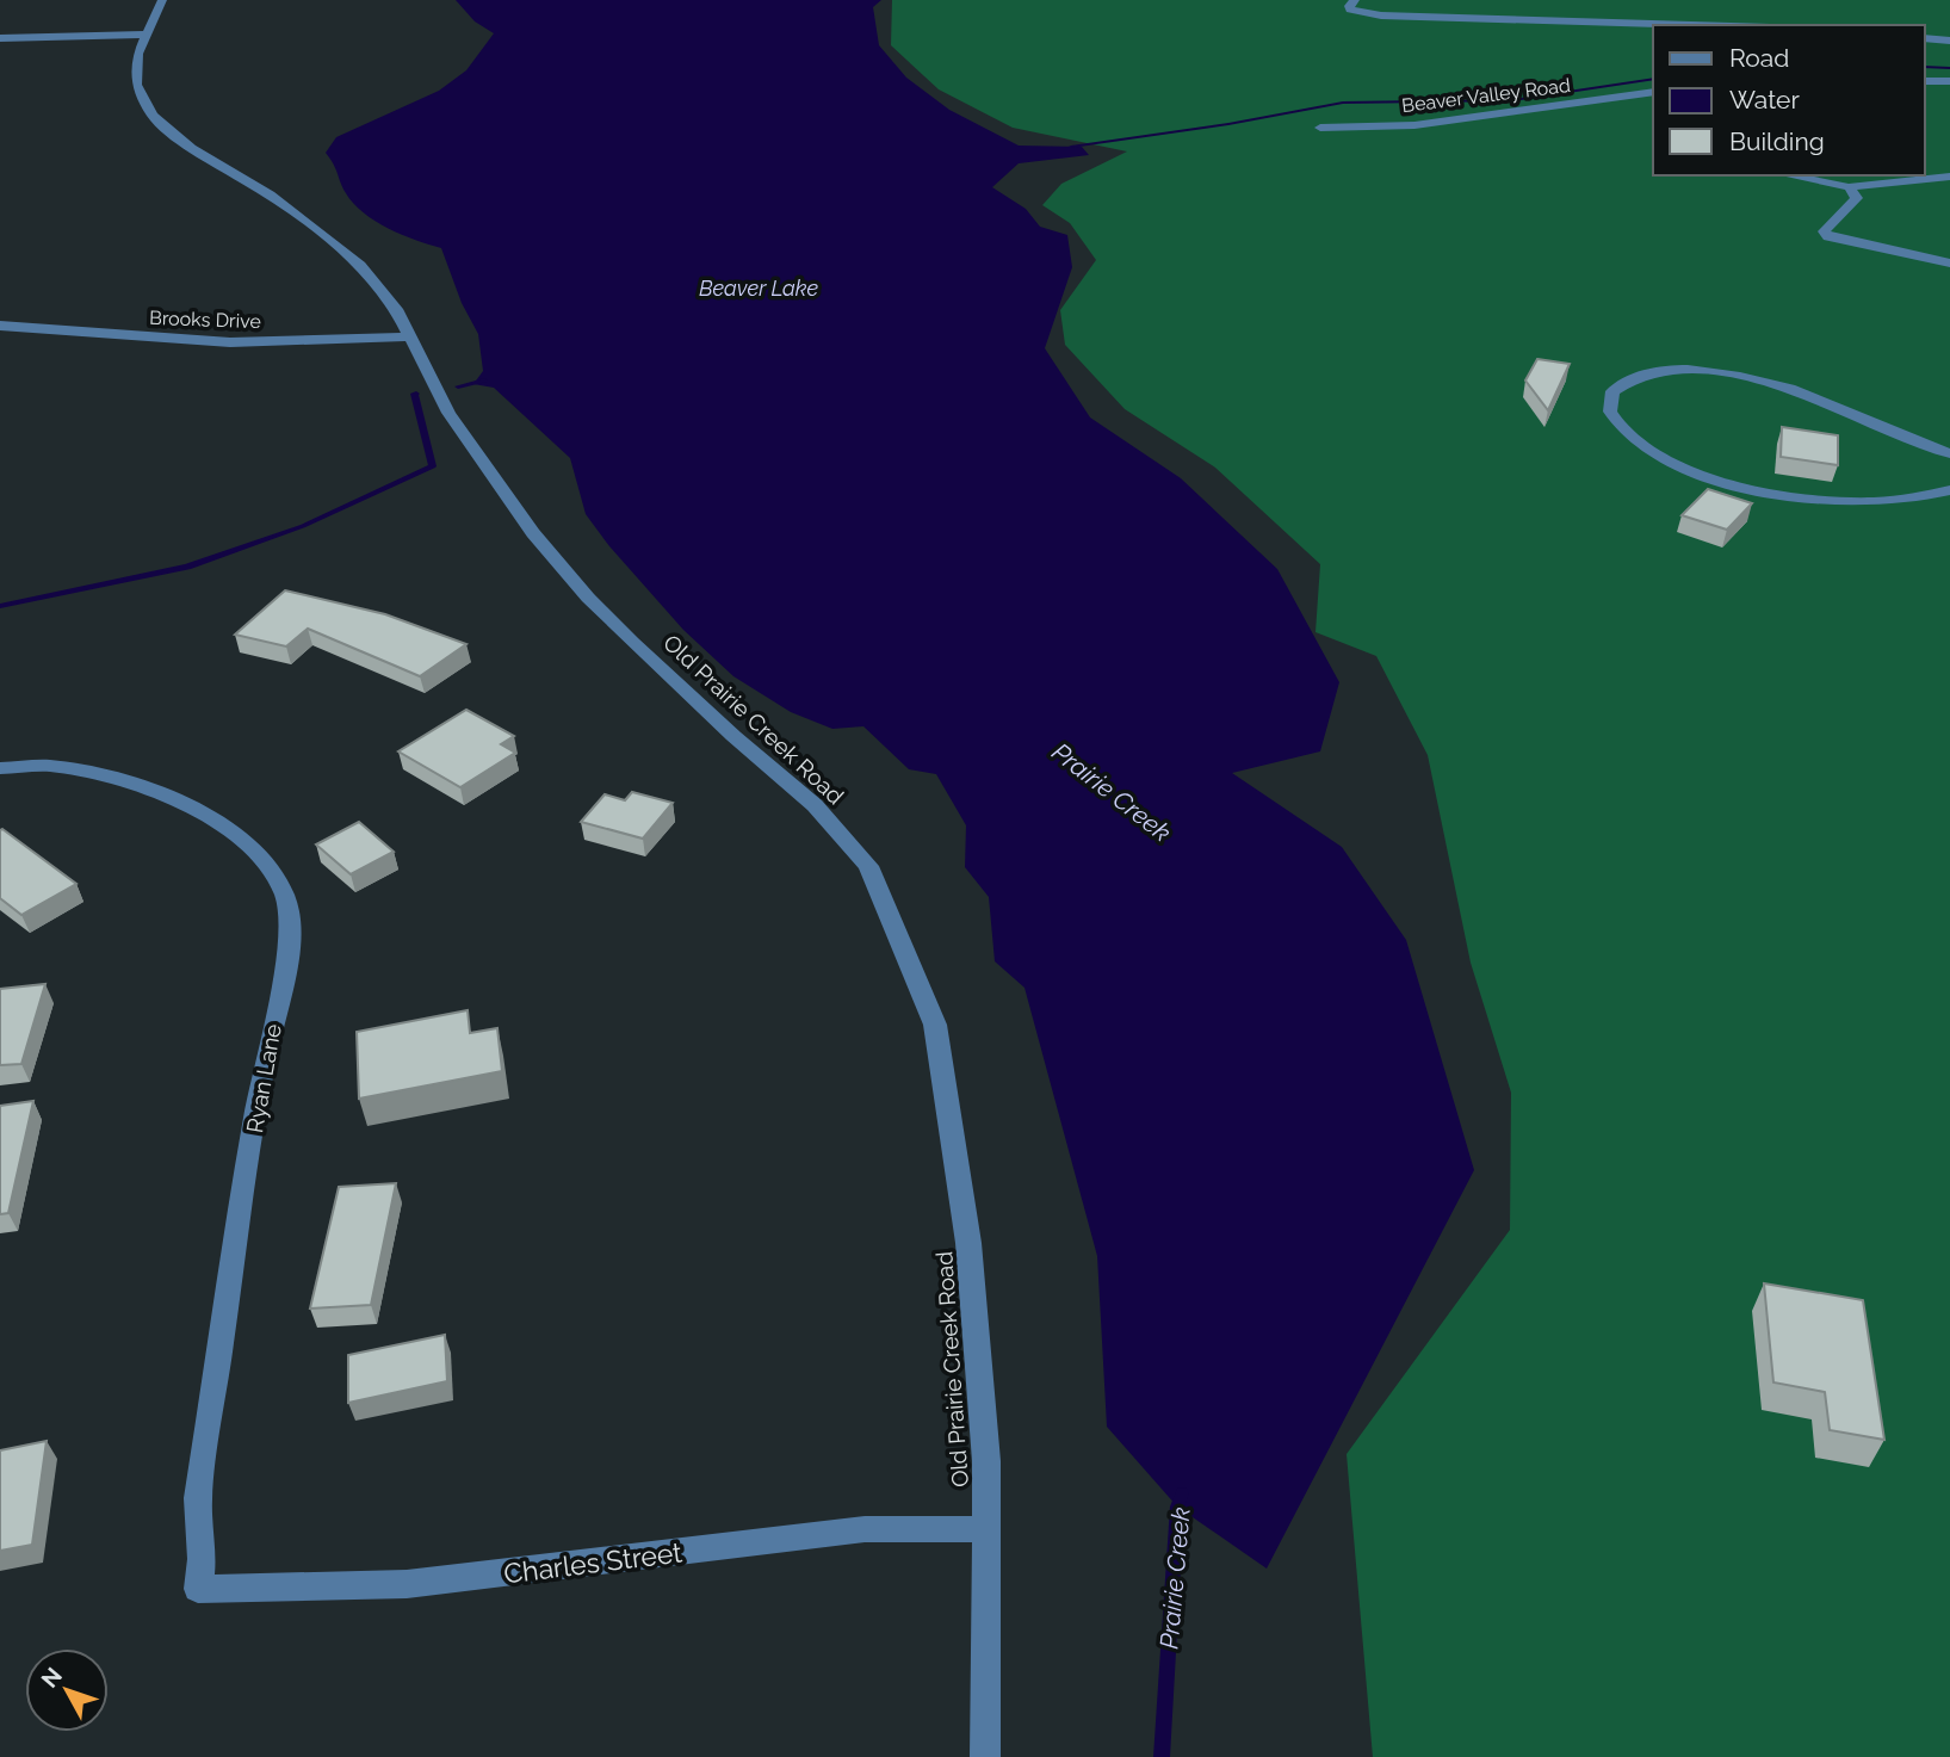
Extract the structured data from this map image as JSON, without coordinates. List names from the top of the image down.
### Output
{
  "streets": {
    "street": [
      "Beaver Valley Road",
      "Brooks Drive",
      "Old Prairie Creek Road",
      "Ryan Lane",
      "Charles Street"
    ]
  },
  "crossings": [
    ["Brooks Drive", "Old Prairie Creek Road"],
    ["Old Prairie Creek Road", "Charles Street"],
    ["Ryan Lane", "Charles Street"]
  ],
  "water": ["Beaver Lake", "Prairie Creek"],
  "legend": ["Road", "Water", "Building"],
  "north": "top left"
}
